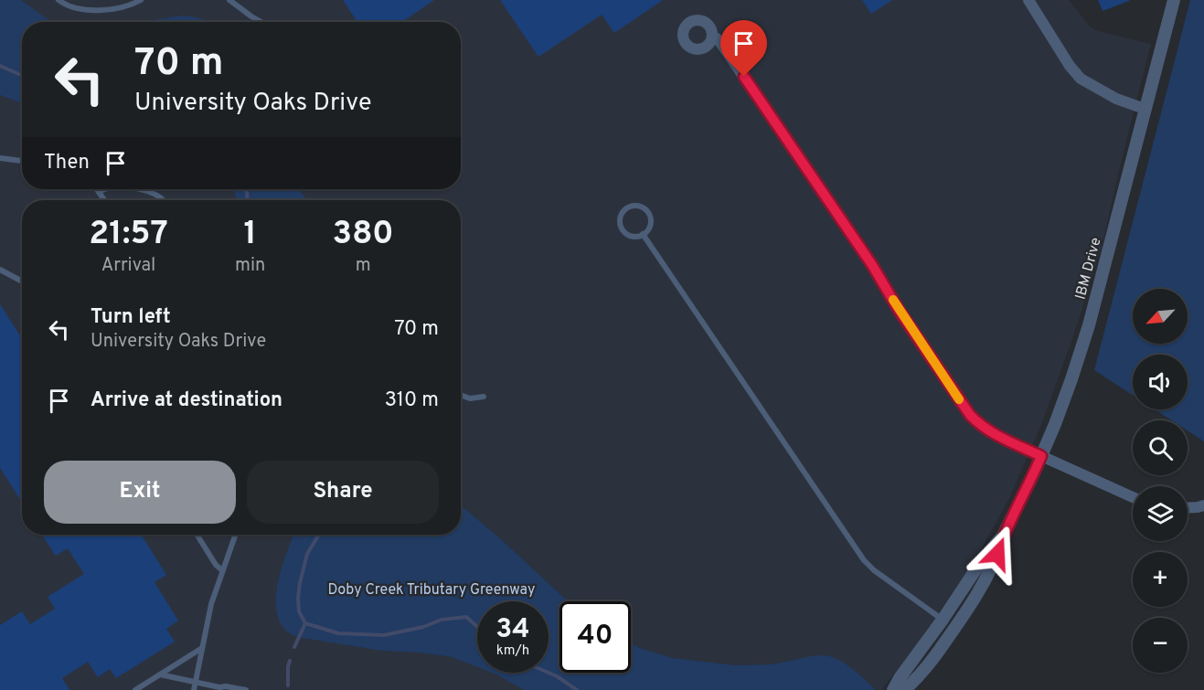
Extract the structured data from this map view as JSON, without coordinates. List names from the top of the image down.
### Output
{
  "streets": {
    "street": ["IBM Drive"]
  },
  "parks": ["Doby Creek Tributary Greenway"],
  "north": "bottom left",
  "page": {
    "turn": ["70 m", "University Oaks Drive"],
    "then": "Then",
    "eta": [
      "21:57",
      "Arrival",
      "1",
      "min",
      "380",
      "m"
    ],
    "map_buttons": ["+", "−"],
    "list": [
      {
        "name": "Turn left",
        "note": "University Oaks Drive",
        "value": "70 m"
      },
      {
        "name": "Arrive at destination",
        "value": "310 m"
      }
    ],
    "buttons": ["Exit", "Share"],
    "speed": "34 km/h",
    "limit": "40"
  }
}
